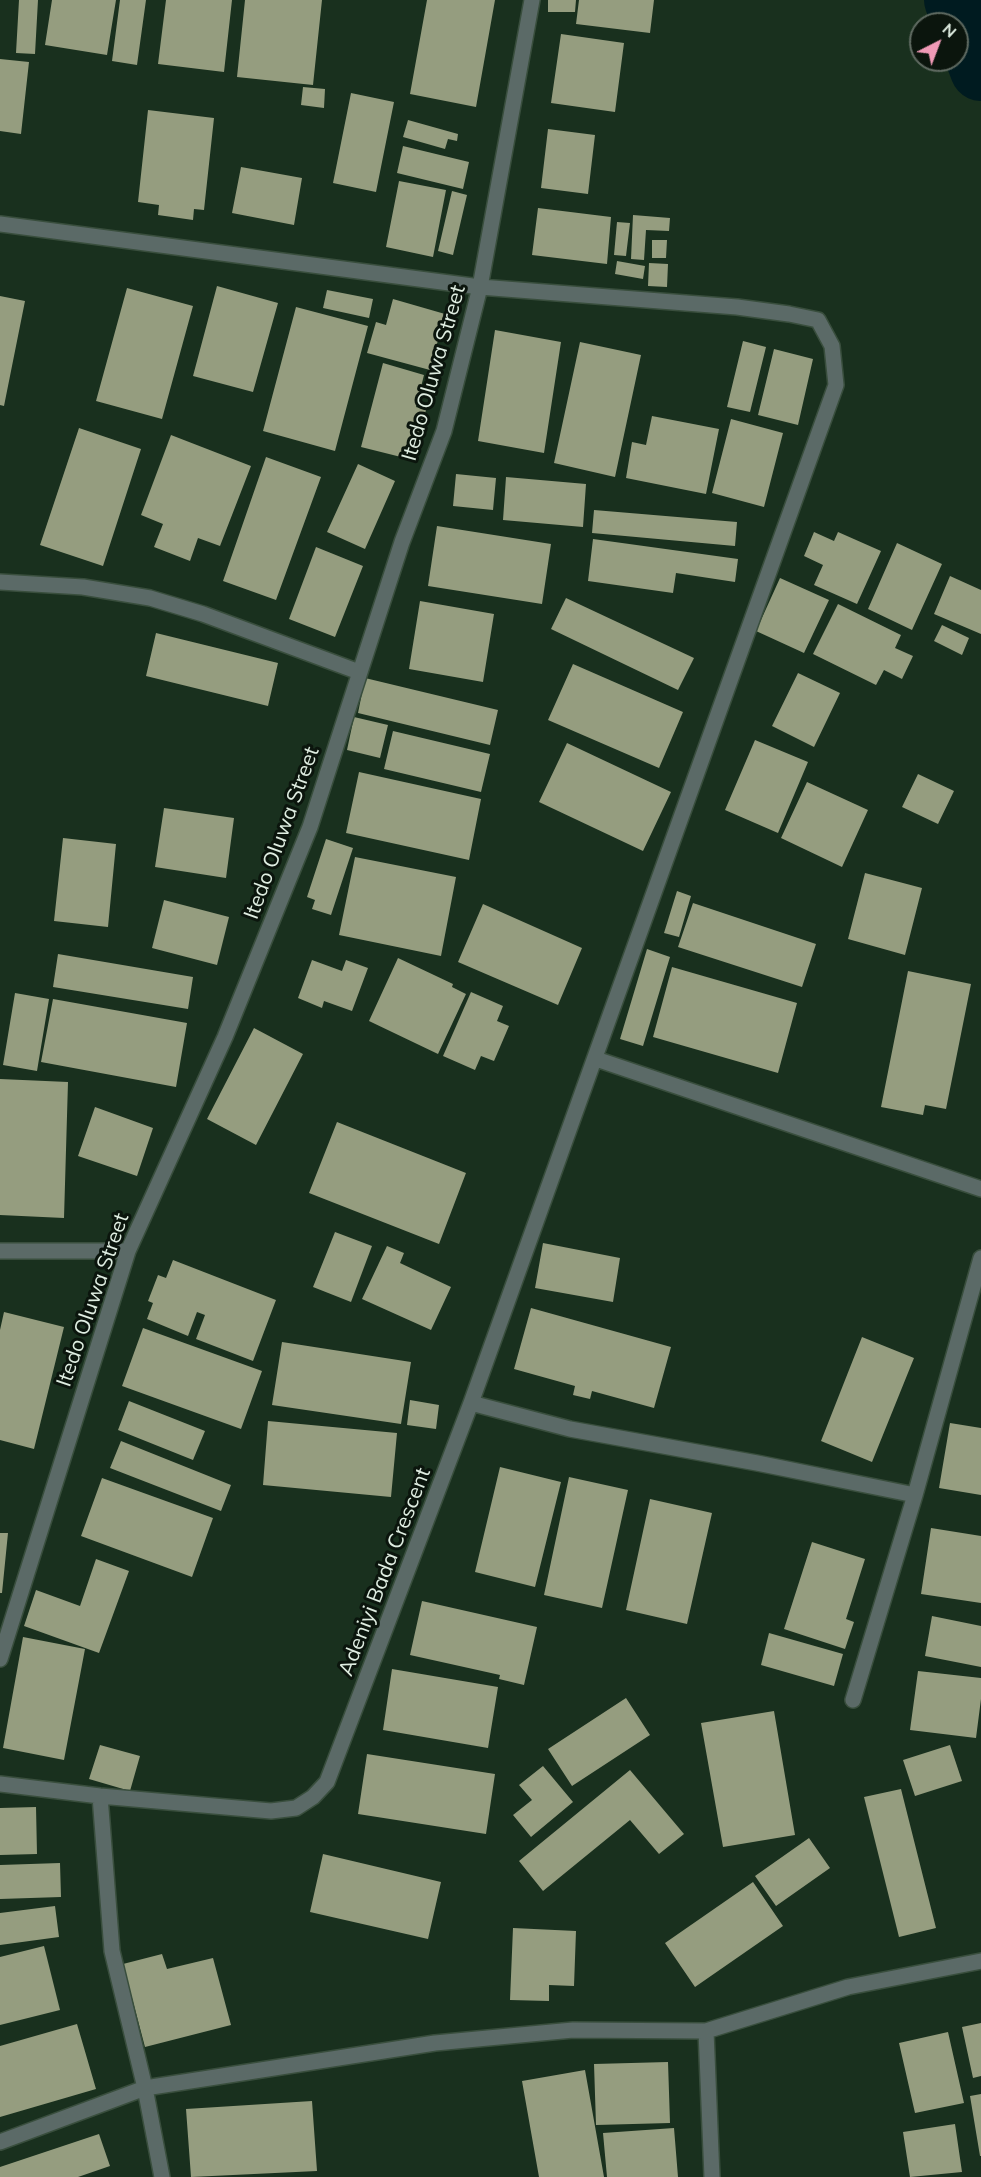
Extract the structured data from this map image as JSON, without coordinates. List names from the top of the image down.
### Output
{
  "streets": {
    "street": ["Itedo Oluwa Street", "Adeniyi Bada Crescent"]
  },
  "crossings": [
    ["Itedo Oluwa Street", "Adeniyi Bada Crescent"]
  ],
  "north": "top right"
}
